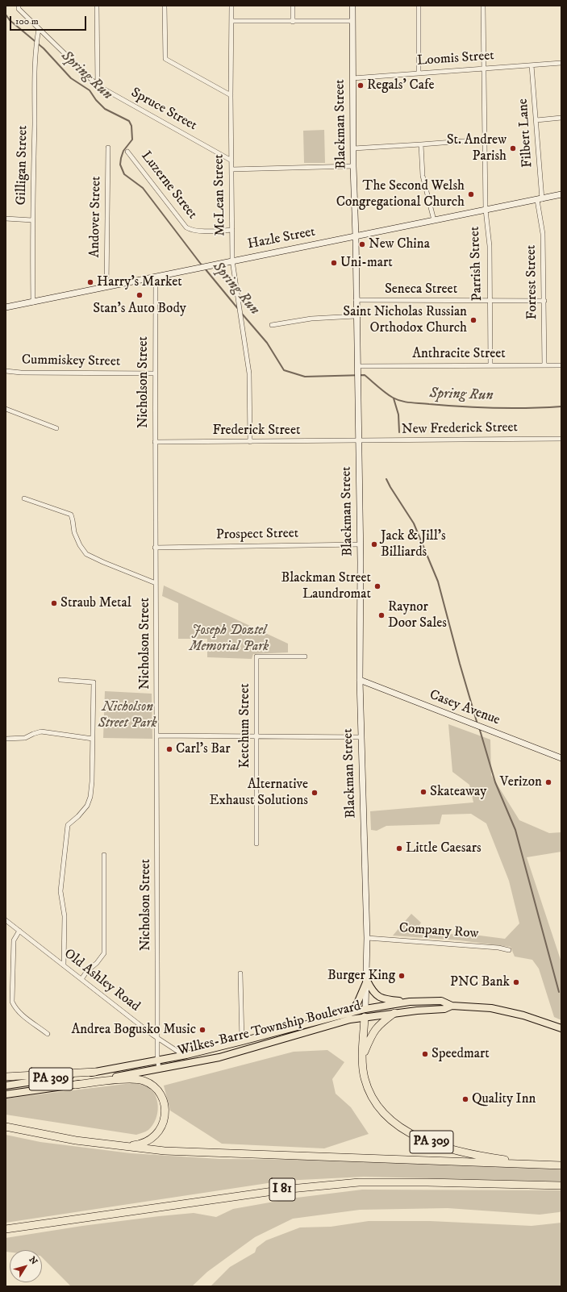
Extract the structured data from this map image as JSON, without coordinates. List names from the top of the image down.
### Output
{
  "streets": {
    "highway": ["PA 309", "I 81"],
    "main road": [
      "Blackman Street",
      "Hazle Street",
      "Casey Avenue",
      "Wilkes-Barre Township Boulevard"
    ],
    "street": [
      "Loomis Street",
      "Spruce Street",
      "Filbert Lane",
      "Gilligan Street",
      "Luzerne Street",
      "McLean Street",
      "Andover Street",
      "Parrish Street",
      "Forrest Street",
      "Seneca Street",
      "Anthracite Street",
      "Cummiskey Street",
      "Nicholson Street",
      "New Frederick Street",
      "Frederick Street",
      "Prospect Street",
      "Ketchum Street",
      "Company Row",
      "Old Ashley Road"
    ]
  },
  "crossings": [
    ["Loomis Street", "Blackman Street"],
    ["Loomis Street", "Filbert Lane"],
    ["Loomis Street", "Parrish Street"],
    ["Spruce Street", "Gilligan Street"],
    ["Spruce Street", "McLean Street"],
    ["Blackman Street", "Hazle Street"],
    ["Blackman Street", "Seneca Street"],
    ["Blackman Street", "Anthracite Street"],
    ["Blackman Street", "New Frederick Street"],
    ["Blackman Street", "Frederick Street"],
    ["Blackman Street", "Prospect Street"],
    ["Blackman Street", "Casey Avenue"],
    ["Blackman Street", "Company Row"],
    ["Blackman Street", "Wilkes-Barre Township Boulevard"],
    ["Blackman Street", "PA 309"],
    ["Filbert Lane", "Hazle Street"],
    ["Filbert Lane", "Forrest Street"],
    ["Gilligan Street", "Hazle Street"],
    ["Luzerne Street", "McLean Street"],
    ["McLean Street", "Hazle Street"],
    ["McLean Street", "Frederick Street"],
    ["Andover Street", "Hazle Street"],
    ["Hazle Street", "Parrish Street"],
    ["Hazle Street", "Forrest Street"],
    ["Hazle Street", "Nicholson Street"],
    ["Parrish Street", "Seneca Street"],
    ["Parrish Street", "Anthracite Street"],
    ["Forrest Street", "Seneca Street"],
    ["Forrest Street", "Anthracite Street"],
    ["Cummiskey Street", "Nicholson Street"],
    ["Nicholson Street", "Frederick Street"],
    ["Nicholson Street", "Prospect Street"],
    ["Nicholson Street", "Old Ashley Road"],
    ["Nicholson Street", "Wilkes-Barre Township Boulevard"],
    ["New Frederick Street", "Frederick Street"],
    ["Old Ashley Road", "Wilkes-Barre Township Boulevard"],
    ["Wilkes-Barre Township Boulevard", "PA 309"]
  ],
  "water": ["Spring Run"],
  "parks": ["Joseph Doztel Memorial Park", "Nicholson Street Park"],
  "places": [
    "Regals' Cafe",
    "St. Andrew Parish",
    "The Second Welsh Congregational Church",
    "New China",
    "Uni-mart",
    "Harry's Market",
    "Stan's Auto Body",
    "Saint Nicholas Russian Orthodox Church",
    "Jack & Jill's Billiards",
    "Blackman Street Laundromat",
    "Straub Metal",
    "Raynor Door Sales",
    "Carl's Bar",
    "Verizon",
    "Skateaway",
    "Alternative Exhaust Solutions",
    "Little Caesars",
    "Burger King",
    "PNC Bank",
    "Andrea Bogusko Music",
    "Speedmart",
    "Quality Inn"
  ],
  "scale_bar": "100 m",
  "north": "top right"
}
